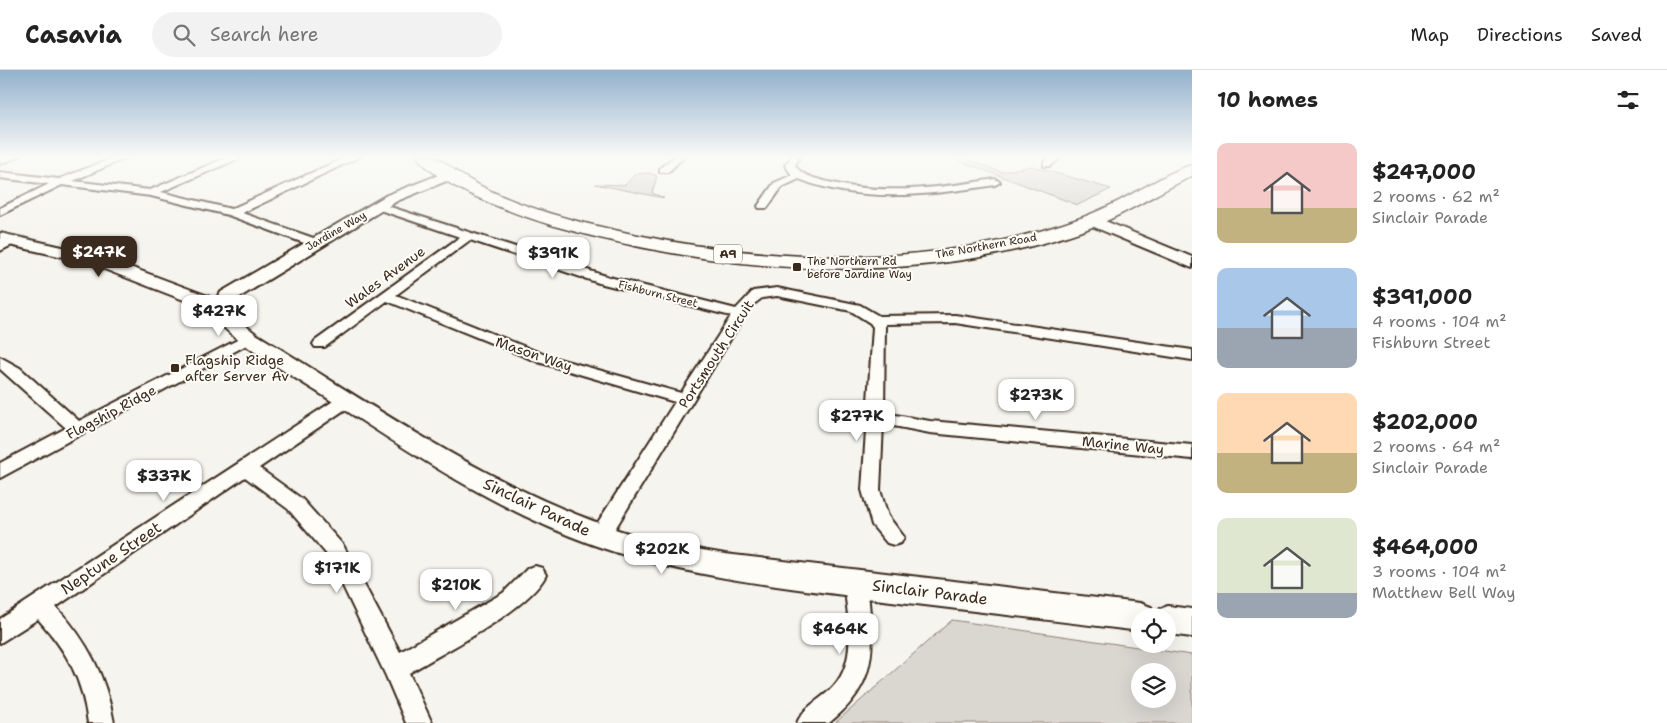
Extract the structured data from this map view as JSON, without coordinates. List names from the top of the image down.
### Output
{
  "streets": {
    "highway": ["The Northern Road", "A9"],
    "street": [
      "Jardine Way",
      "Wales Avenue",
      "Fishburn Street",
      "Mason Way",
      "Portsmouth Circuit",
      "Flagship Ridge",
      "Marine Way",
      "Sinclair Parade",
      "Neptune Street"
    ]
  },
  "crossings": [
    ["Jardine Way", "Fishburn Street"],
    ["Jardine Way", "Sinclair Parade"],
    ["Wales Avenue", "Fishburn Street"],
    ["Wales Avenue", "Mason Way"],
    ["Fishburn Street", "Portsmouth Circuit"],
    ["Mason Way", "Portsmouth Circuit"],
    ["Portsmouth Circuit", "Sinclair Parade"],
    ["Flagship Ridge", "Sinclair Parade"],
    ["Sinclair Parade", "Neptune Street"]
  ],
  "places": {
    "transit": ["The Northern Rd before Jardine Way", "Flagship Ridge after Server Av"]
  },
  "page": {
    "header": "Casavia",
    "search": "Search here",
    "nav": ["Map", "Directions", "Saved"],
    "heading": "10 homes",
    "list": [
      {
        "name": "$247,000",
        "note": "2 rooms · 62 m² · Sinclair Parade"
      },
      {
        "name": "$391,000",
        "note": "4 rooms · 104 m² · Fishburn Street"
      },
      {
        "name": "$202,000",
        "note": "2 rooms · 64 m² · Sinclair Parade"
      },
      {
        "name": "$464,000",
        "note": "3 rooms · 104 m² · Matthew Bell Way"
      }
    ],
    "price": [
      "$247K",
      "$391K",
      "$427K",
      "$273K",
      "$277K",
      "$337K",
      "$202K",
      "$171K",
      "$210K",
      "$464K"
    ]
  }
}
